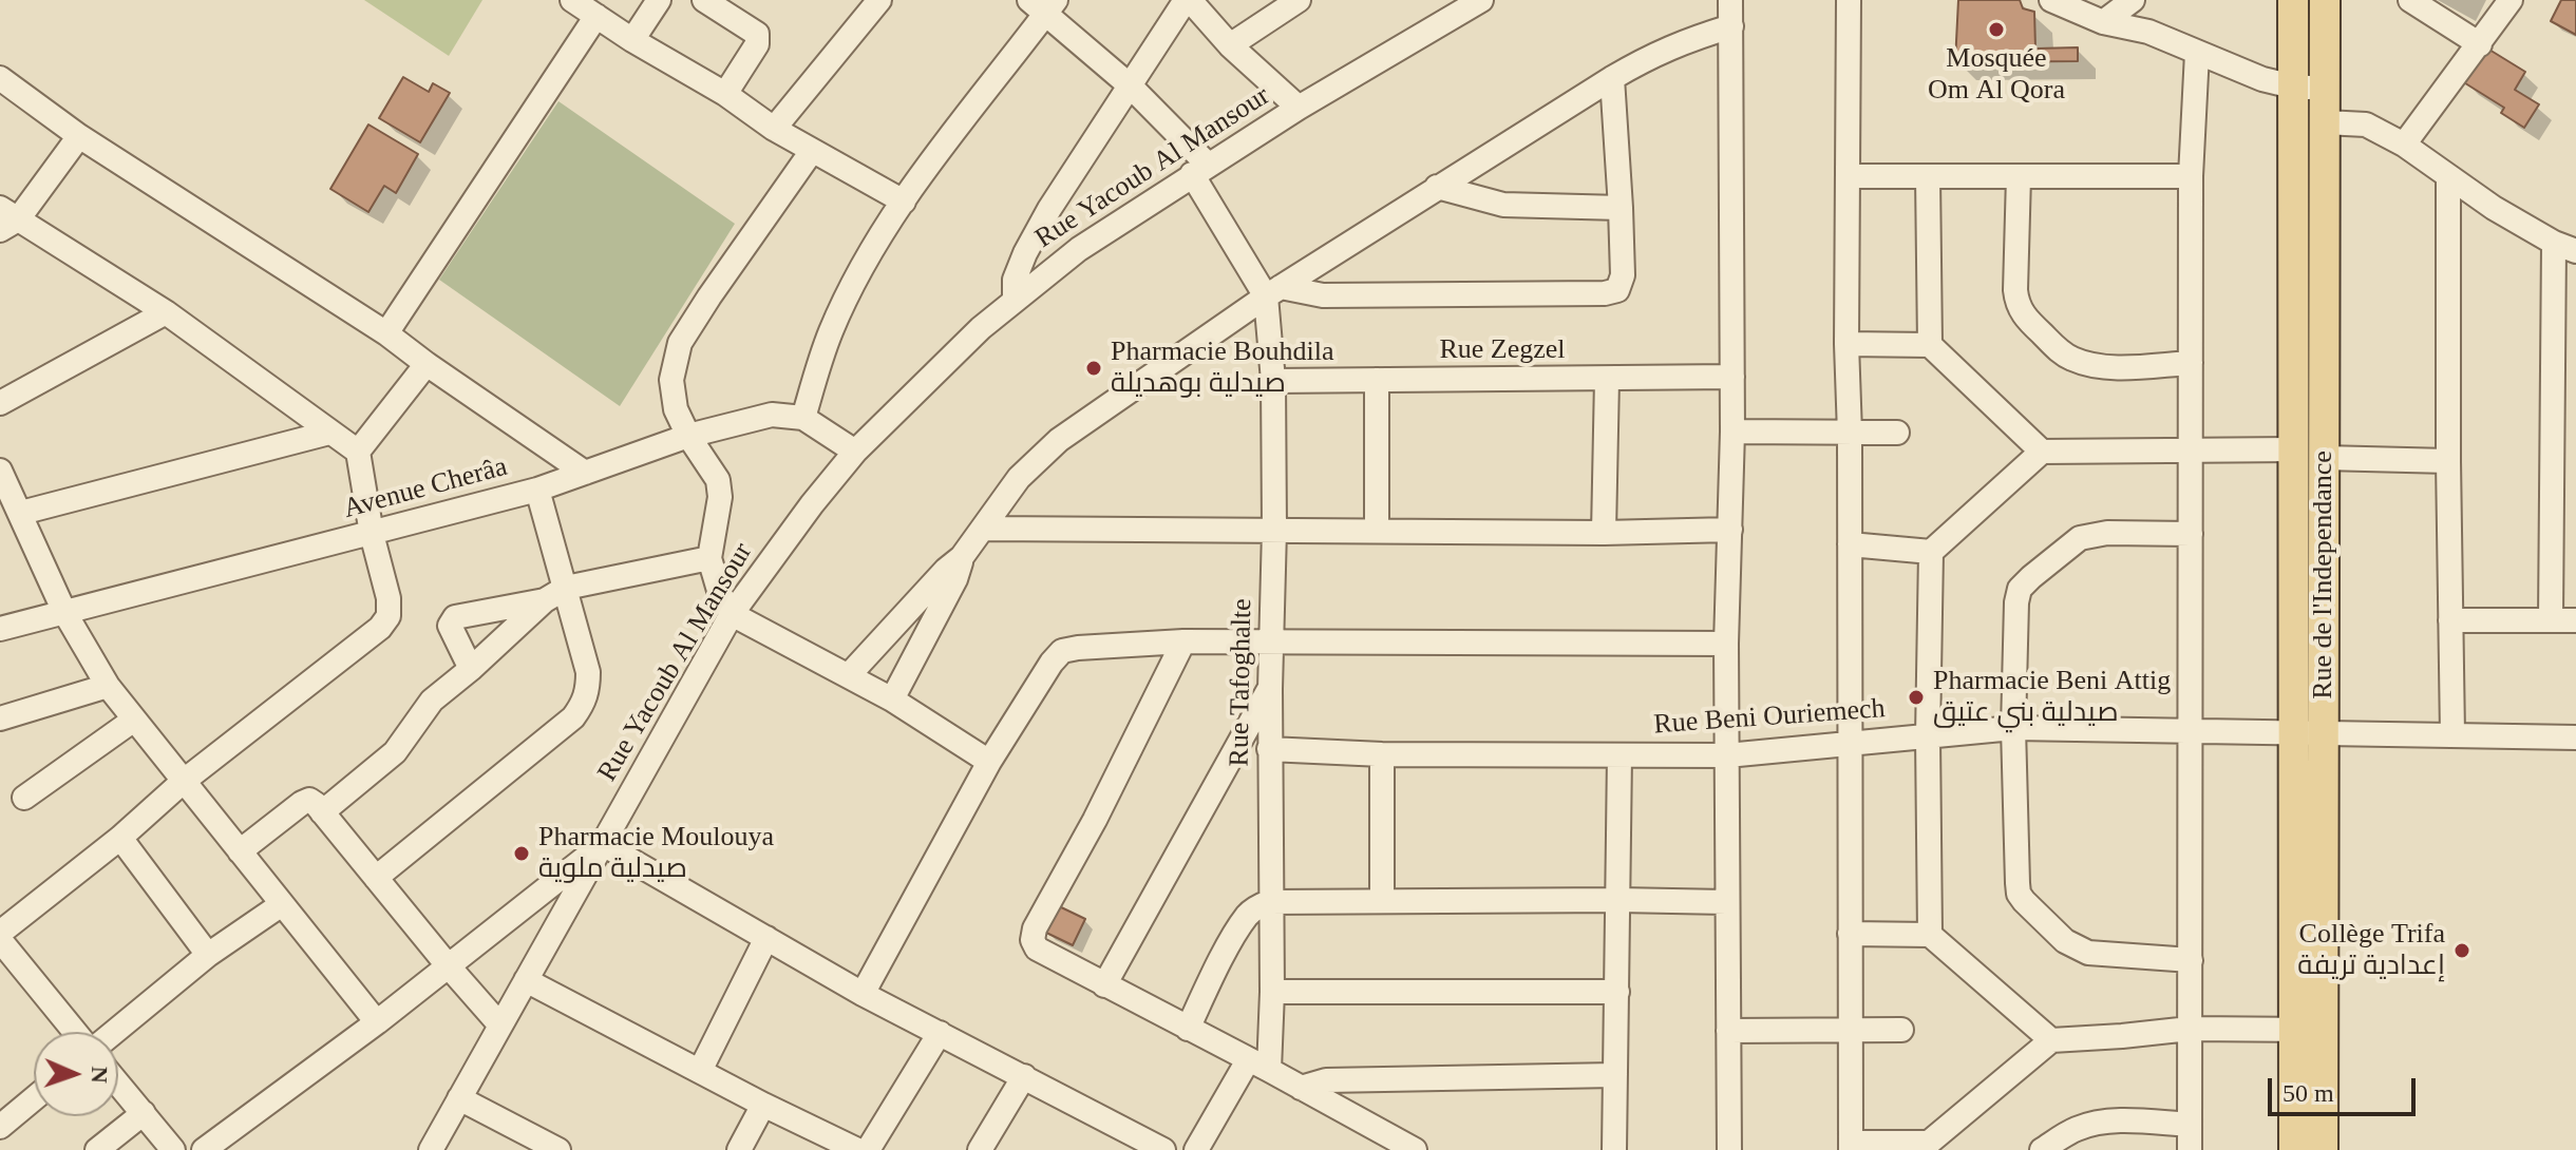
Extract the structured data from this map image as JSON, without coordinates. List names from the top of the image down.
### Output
{
  "streets": {
    "main road": ["Rue de l'Independance"],
    "street": [
      "Rue Yacoub Al Mansour",
      "Rue Zegzel",
      "Avenue Cherâa",
      "Rue Tafoghalte",
      "Rue Beni Ouriemech"
    ]
  },
  "crossings": [
    ["Rue Zegzel", "Rue Tafoghalte"],
    ["Rue de l'Independance", "Rue Beni Ouriemech"],
    ["Rue Tafoghalte", "Rue Beni Ouriemech"]
  ],
  "places": [
    "Mosquée Om Al Qora",
    "Pharmacie Bouhdila صيدلية بوهديلة",
    "Pharmacie Beni Attig صيدلية بني عتيق",
    "Pharmacie Moulouya صيدلية ملوية",
    "Collège Trifa إعدادية تريفة"
  ],
  "scale_bar": "50 m",
  "north": "right"
}
